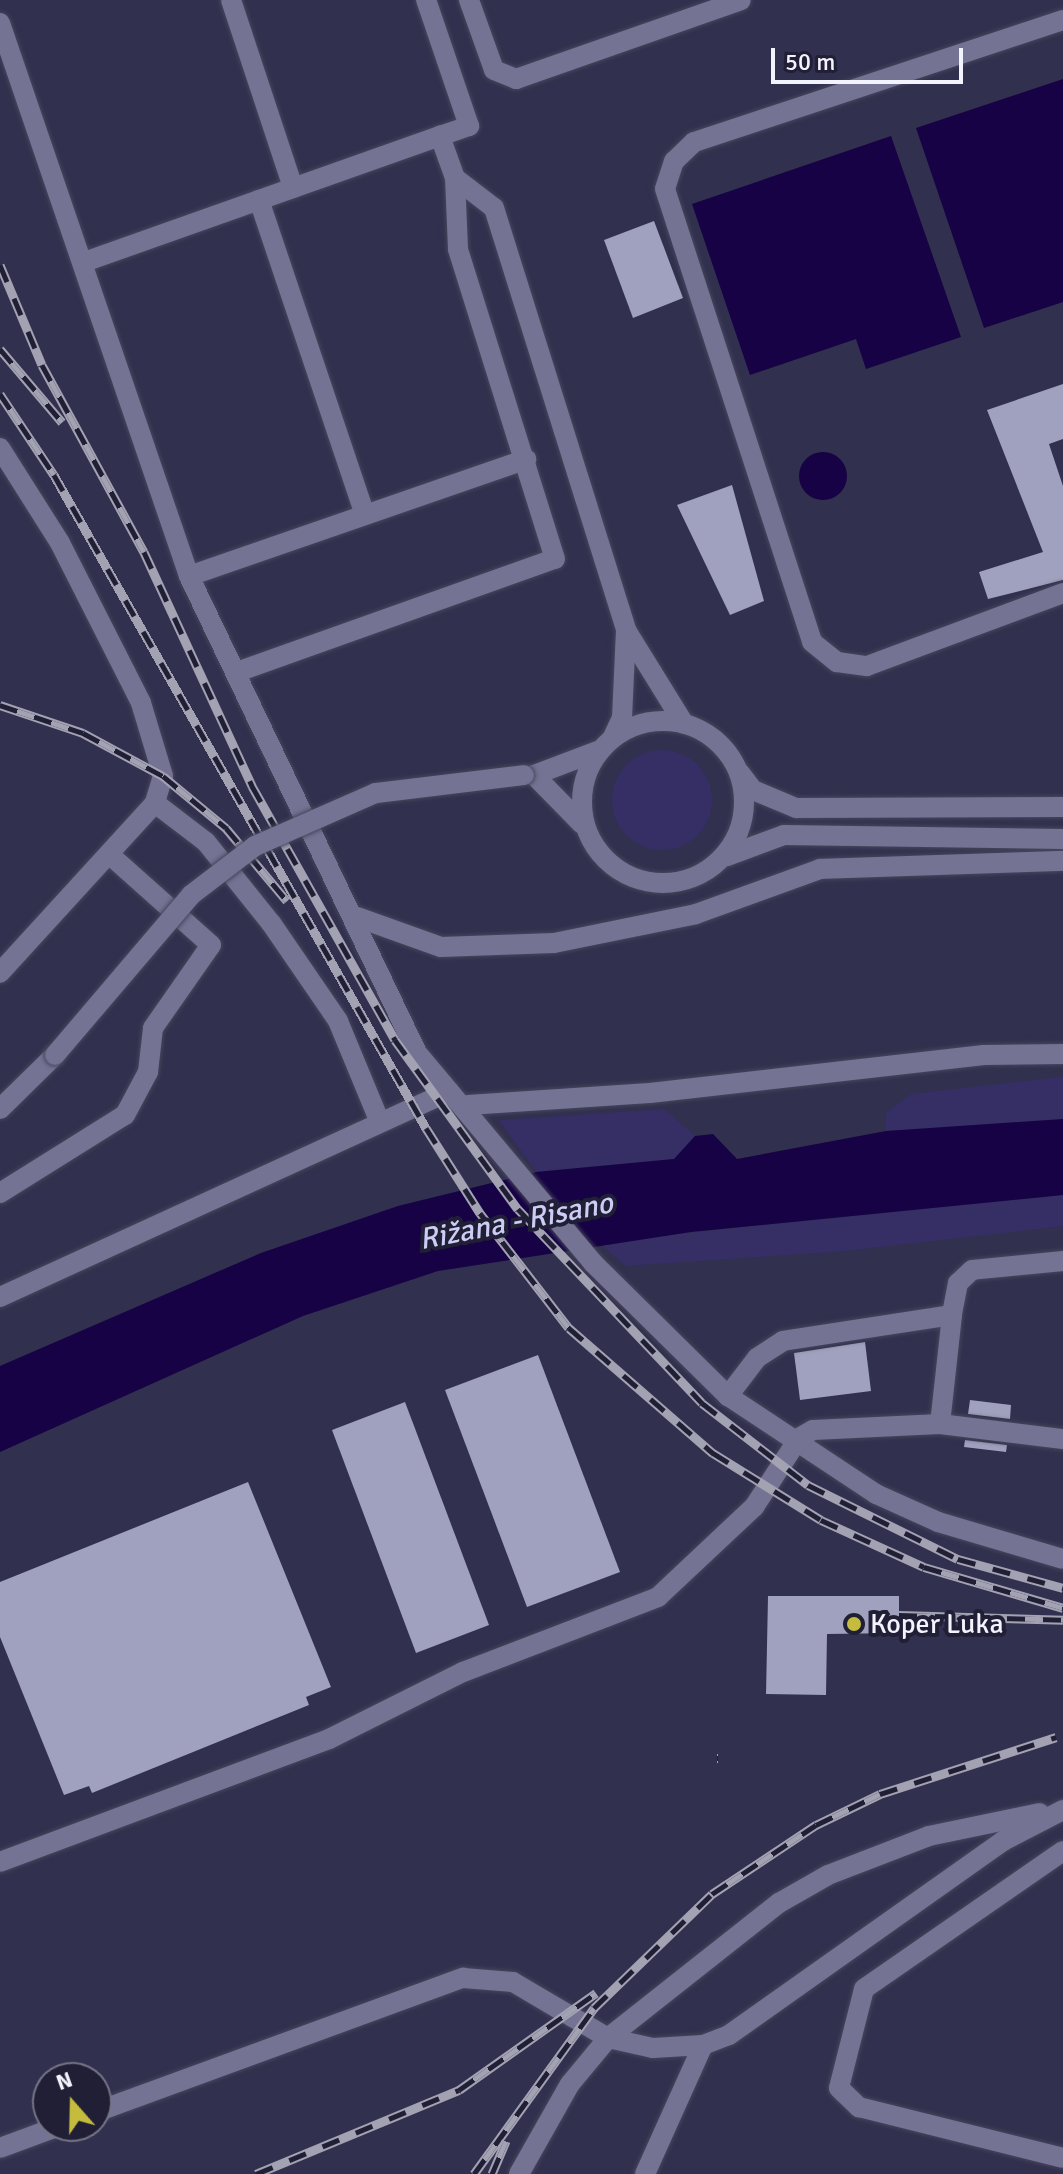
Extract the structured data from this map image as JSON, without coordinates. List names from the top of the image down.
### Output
{
  "water": ["Rižana - Risano"],
  "places": ["Koper Luka"],
  "scale_bar": "50 m",
  "north": "top"
}
